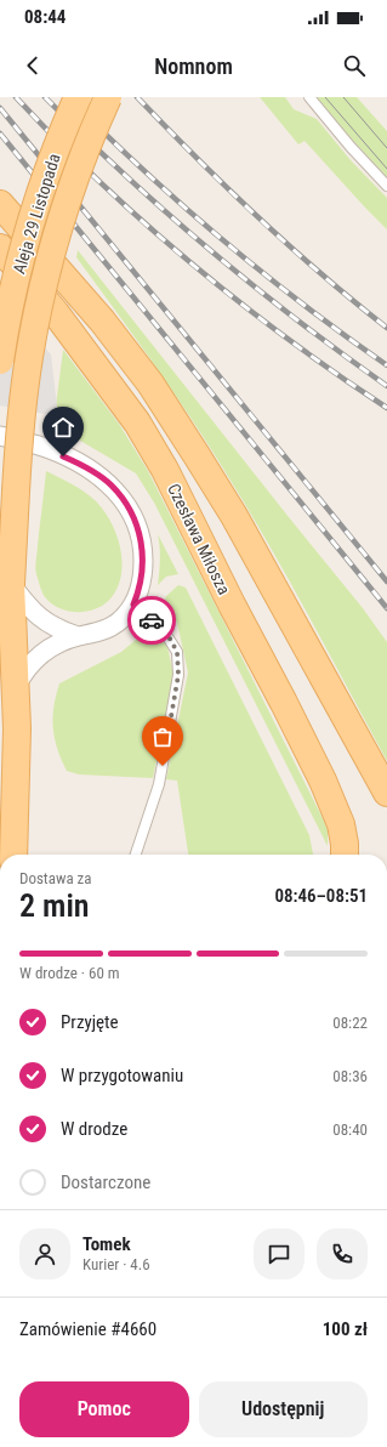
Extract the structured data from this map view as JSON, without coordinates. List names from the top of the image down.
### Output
{
  "streets": {
    "main road": ["Aleja 29 Listopada", "Czesława Miłosza"]
  },
  "page": {
    "status": "08:44",
    "header": "Nomnom",
    "heading": ["2 min", "Dostawa za", "08:46–08:51"],
    "panel": [
      "Tomek",
      "Kurier · 4.6",
      "Zamówienie #4660",
      "100 zł"
    ],
    "bar": "W drodze · 60 m",
    "list": [
      ["Przyjęte", "08:22"],
      ["W przygotowaniu", "08:36"],
      ["W drodze", "08:40"],
      "Dostarczone"
    ],
    "buttons": ["Pomoc", "Udostępnij"]
  }
}
